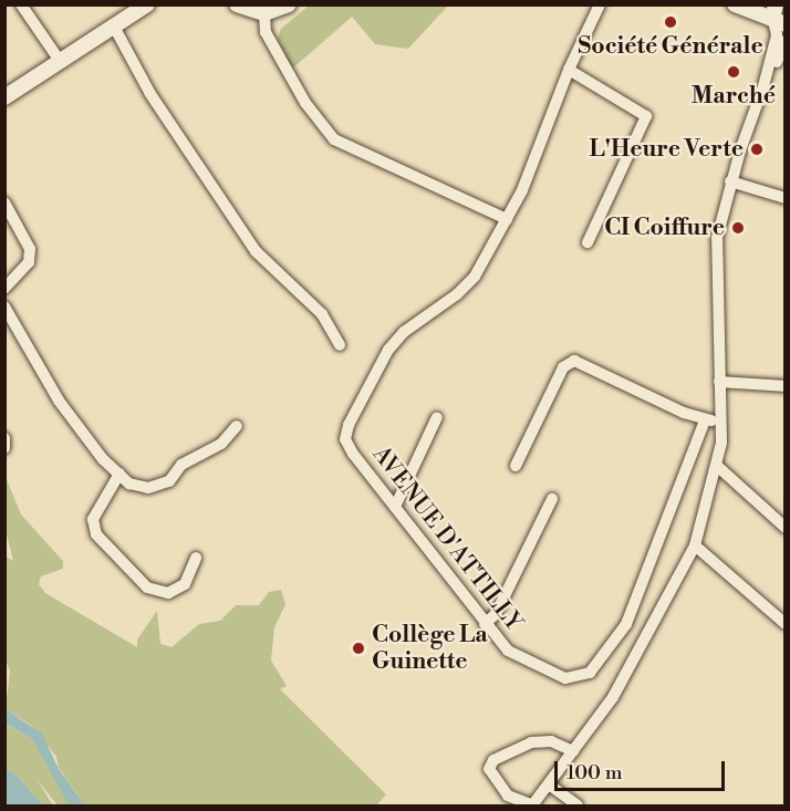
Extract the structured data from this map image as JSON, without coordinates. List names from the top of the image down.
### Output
{
  "streets": {
    "street": ["AVENUE D'ATTILLY"]
  },
  "places": [
    "Société Générale",
    "Marché",
    "L'Heure Verte",
    "CI Coiffure",
    "Collège La Guinette"
  ],
  "scale_bar": "100 m"
}
